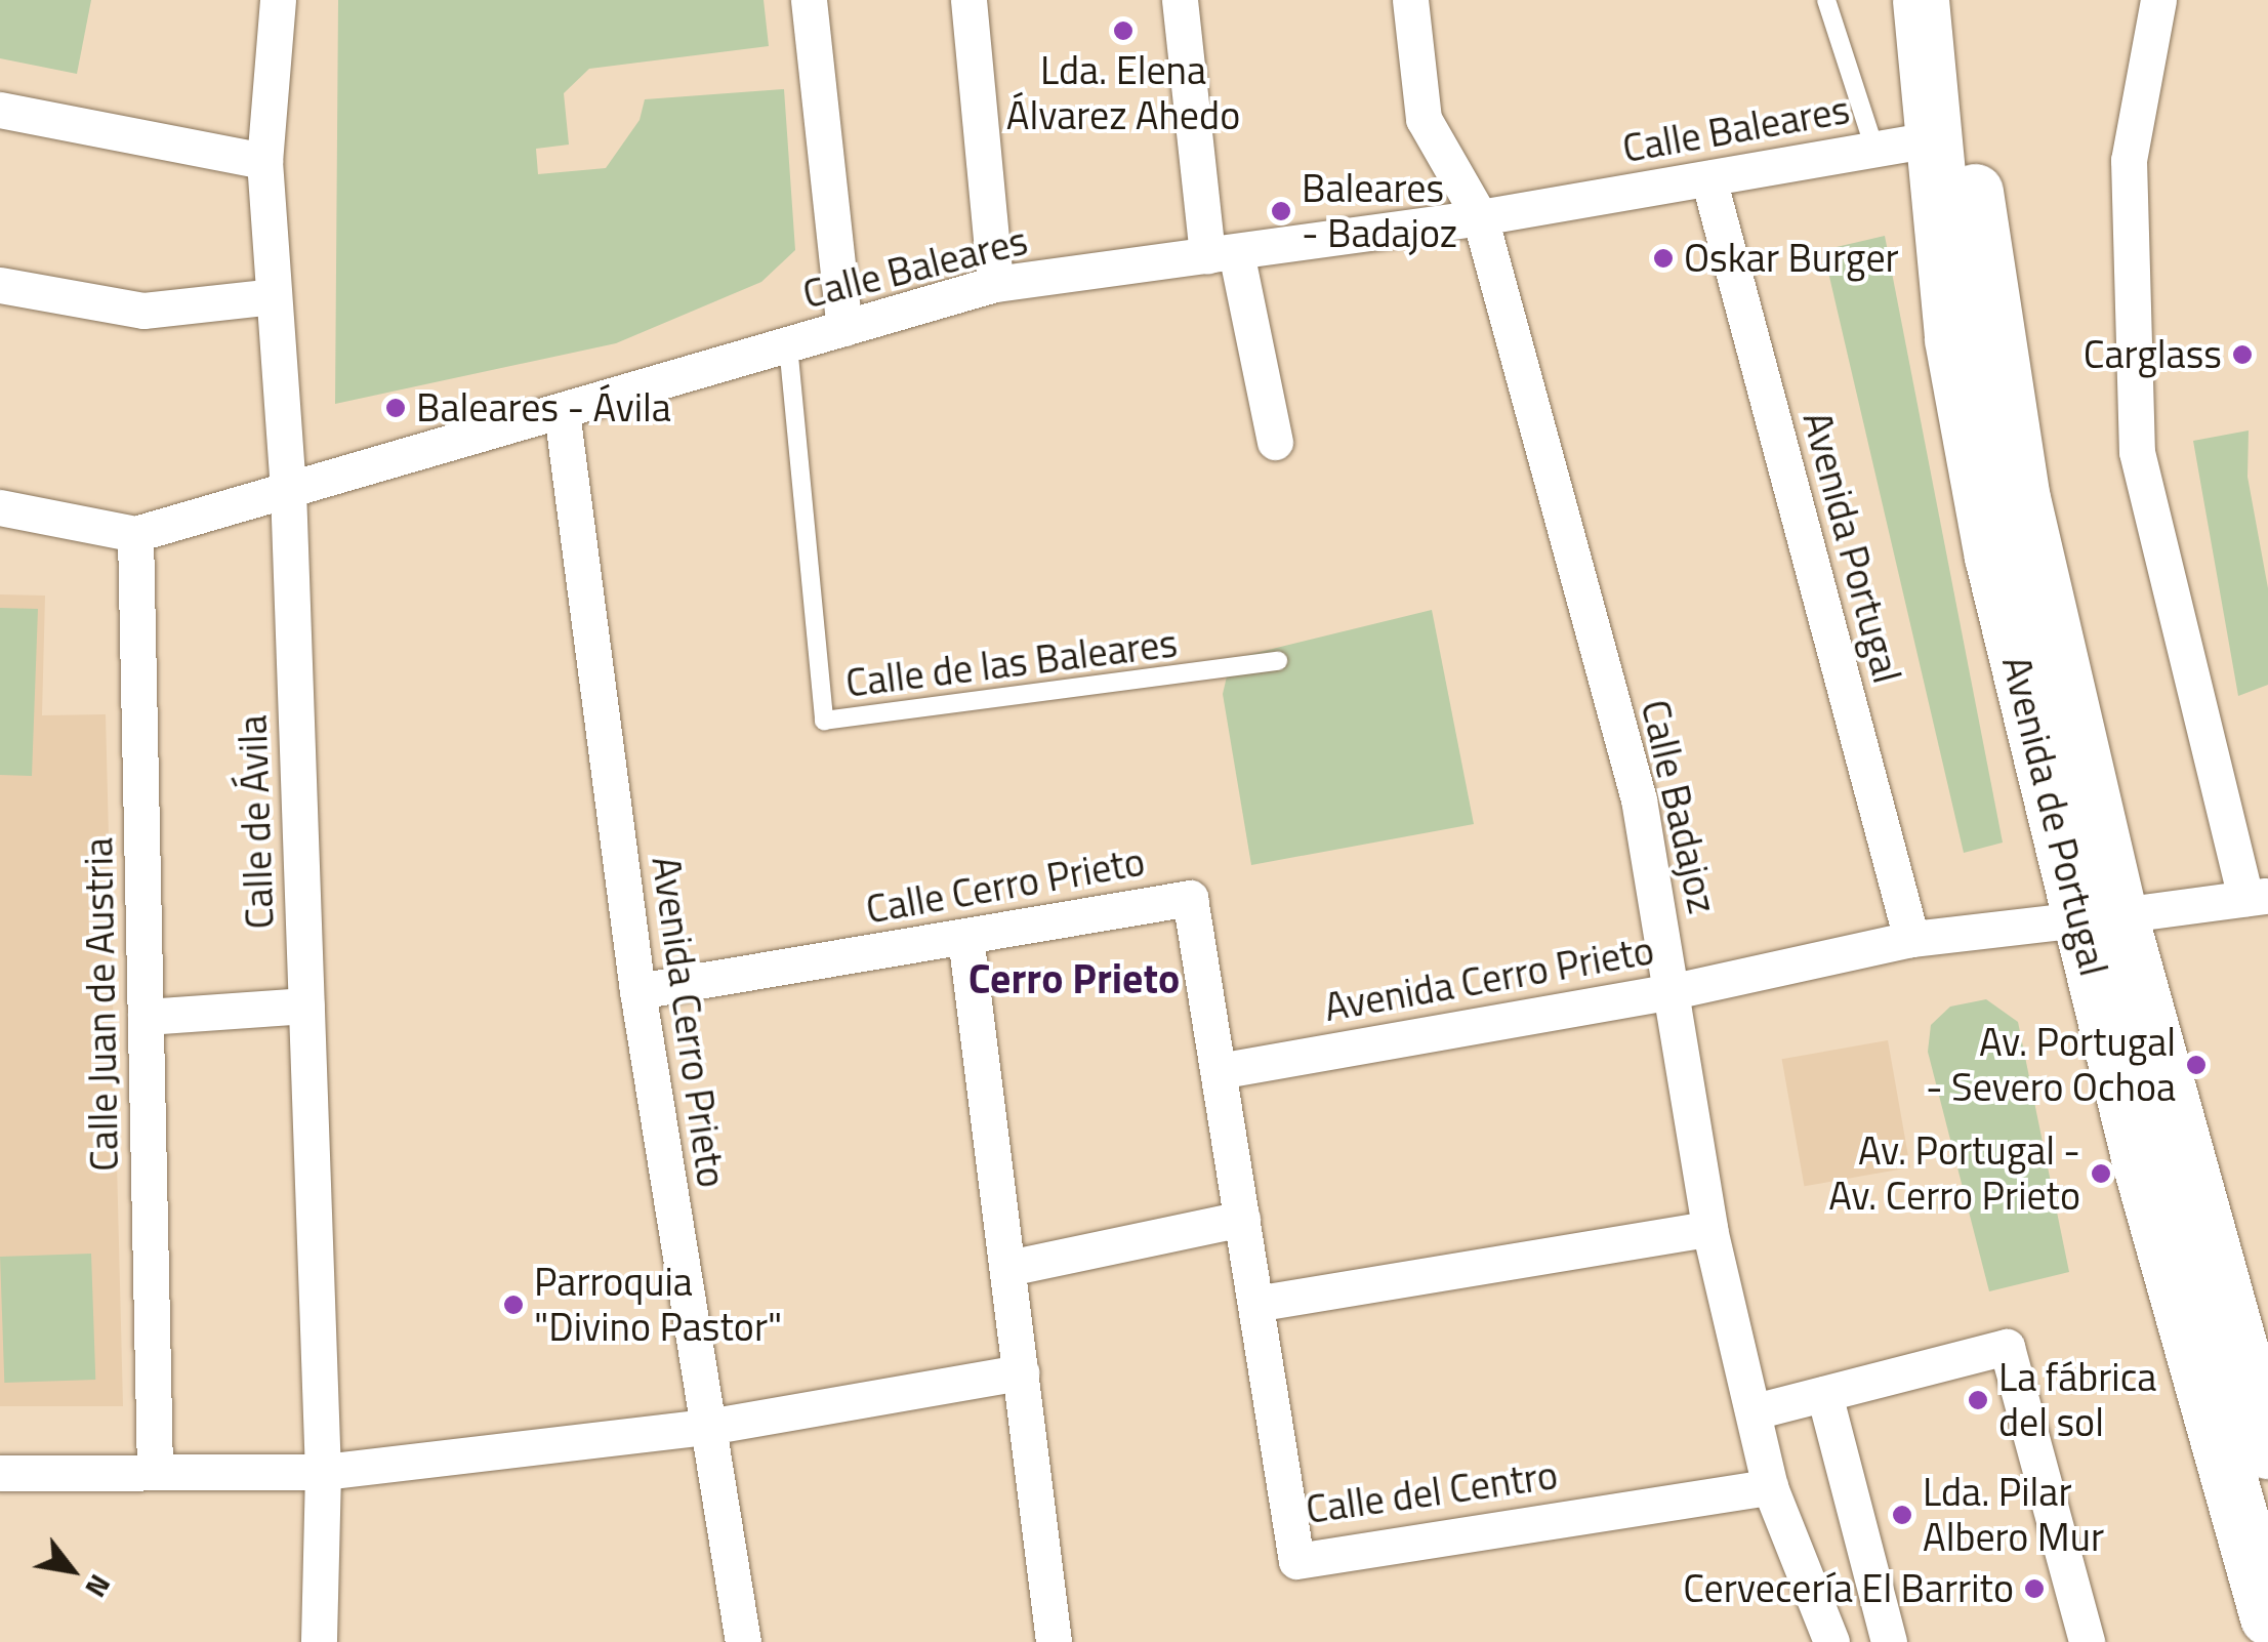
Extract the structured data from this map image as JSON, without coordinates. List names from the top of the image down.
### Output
{
  "streets": {
    "main road": ["Avenida de Portugal"],
    "street": [
      "Calle Baleares",
      "Avenida Portugal",
      "Calle Badajoz",
      "Calle de Ávila",
      "Calle Cerro Prieto",
      "Avenida Cerro Prieto",
      "Calle Juan de Austria",
      "Calle del Centro"
    ],
    "lane": ["Calle de las Baleares"]
  },
  "crossings": [
    ["Calle Baleares", "Avenida Portugal"],
    ["Calle Baleares", "Calle de las Baleares"],
    ["Calle Baleares", "Calle Badajoz"],
    ["Calle Baleares", "Avenida de Portugal"],
    ["Calle Baleares", "Calle de Ávila"],
    ["Calle Baleares", "Avenida Cerro Prieto"],
    ["Calle Baleares", "Calle Juan de Austria"],
    ["Avenida Portugal", "Avenida Cerro Prieto"],
    ["Calle Badajoz", "Avenida Cerro Prieto"],
    ["Calle Badajoz", "Calle del Centro"],
    ["Avenida de Portugal", "Avenida Cerro Prieto"],
    ["Calle Cerro Prieto", "Avenida Cerro Prieto"],
    ["Calle Cerro Prieto", "Calle del Centro"]
  ],
  "districts": ["Cerro Prieto"],
  "places": [
    "Lda. Elena Álvarez Ahedo",
    "Baleares - Badajoz",
    "Oskar Burger",
    "Carglass",
    "Baleares - Ávila",
    "Av. Portugal - Severo Ochoa",
    "Av. Portugal - Av. Cerro Prieto",
    "Parroquia \"Divino Pastor\"",
    "La fábrica del sol",
    "Lda. Pilar Albero Mur",
    "Cervecería El Barrito"
  ],
  "north": "bottom right"
}
